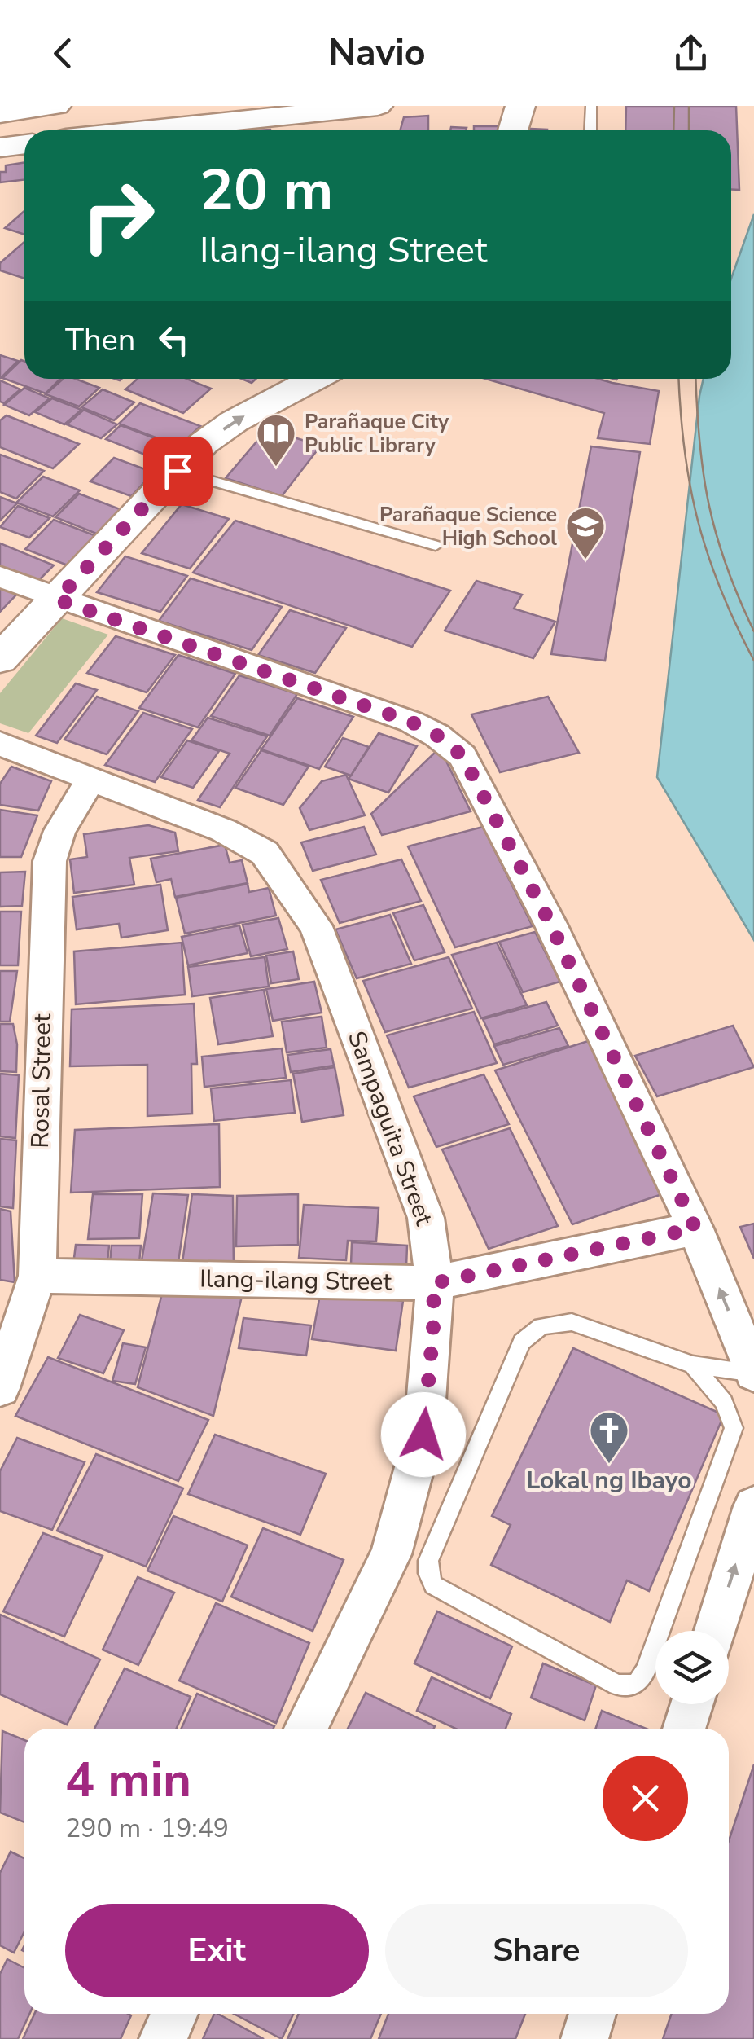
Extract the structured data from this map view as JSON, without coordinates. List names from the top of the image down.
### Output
{
  "streets": {
    "street": ["Rosal Street", "Sampaguita Street", "Ilang-ilang Street"]
  },
  "crossings": [
    ["Rosal Street", "Sampaguita Street"],
    ["Rosal Street", "Ilang-ilang Street"],
    ["Sampaguita Street", "Ilang-ilang Street"]
  ],
  "places": {
    "library": ["Parañaque City Public Library"],
    "school or university": ["Parañaque Science High School"],
    "church": ["Lokal ng Ibayo"]
  },
  "page": {
    "header": "Navio",
    "turn": ["20 m", "Ilang-ilang Street"],
    "then": "Then",
    "heading": ["4 min", "290 m · 19:49"],
    "buttons": ["Exit", "Share"]
  }
}
